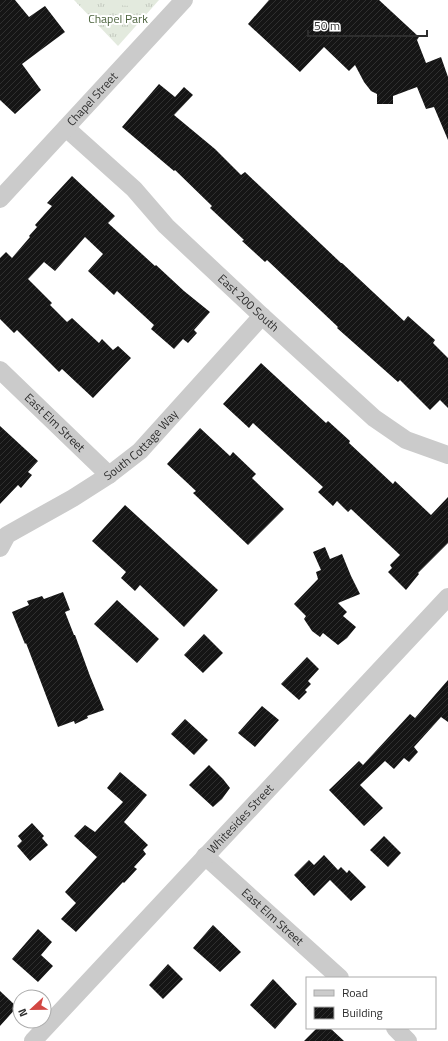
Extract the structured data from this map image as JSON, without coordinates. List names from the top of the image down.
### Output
{
  "streets": {
    "street": [
      "Chapel Street",
      "East 200 South",
      "East Elm Street",
      "South Cottage Way",
      "Whitesides Street"
    ]
  },
  "crossings": [
    ["Chapel Street", "East 200 South"],
    ["East 200 South", "South Cottage Way"],
    ["East Elm Street", "South Cottage Way"],
    ["East Elm Street", "Whitesides Street"]
  ],
  "parks": ["Chapel Park"],
  "legend": ["Road", "Building"],
  "scale_bar": "50 m",
  "north": "left"
}
